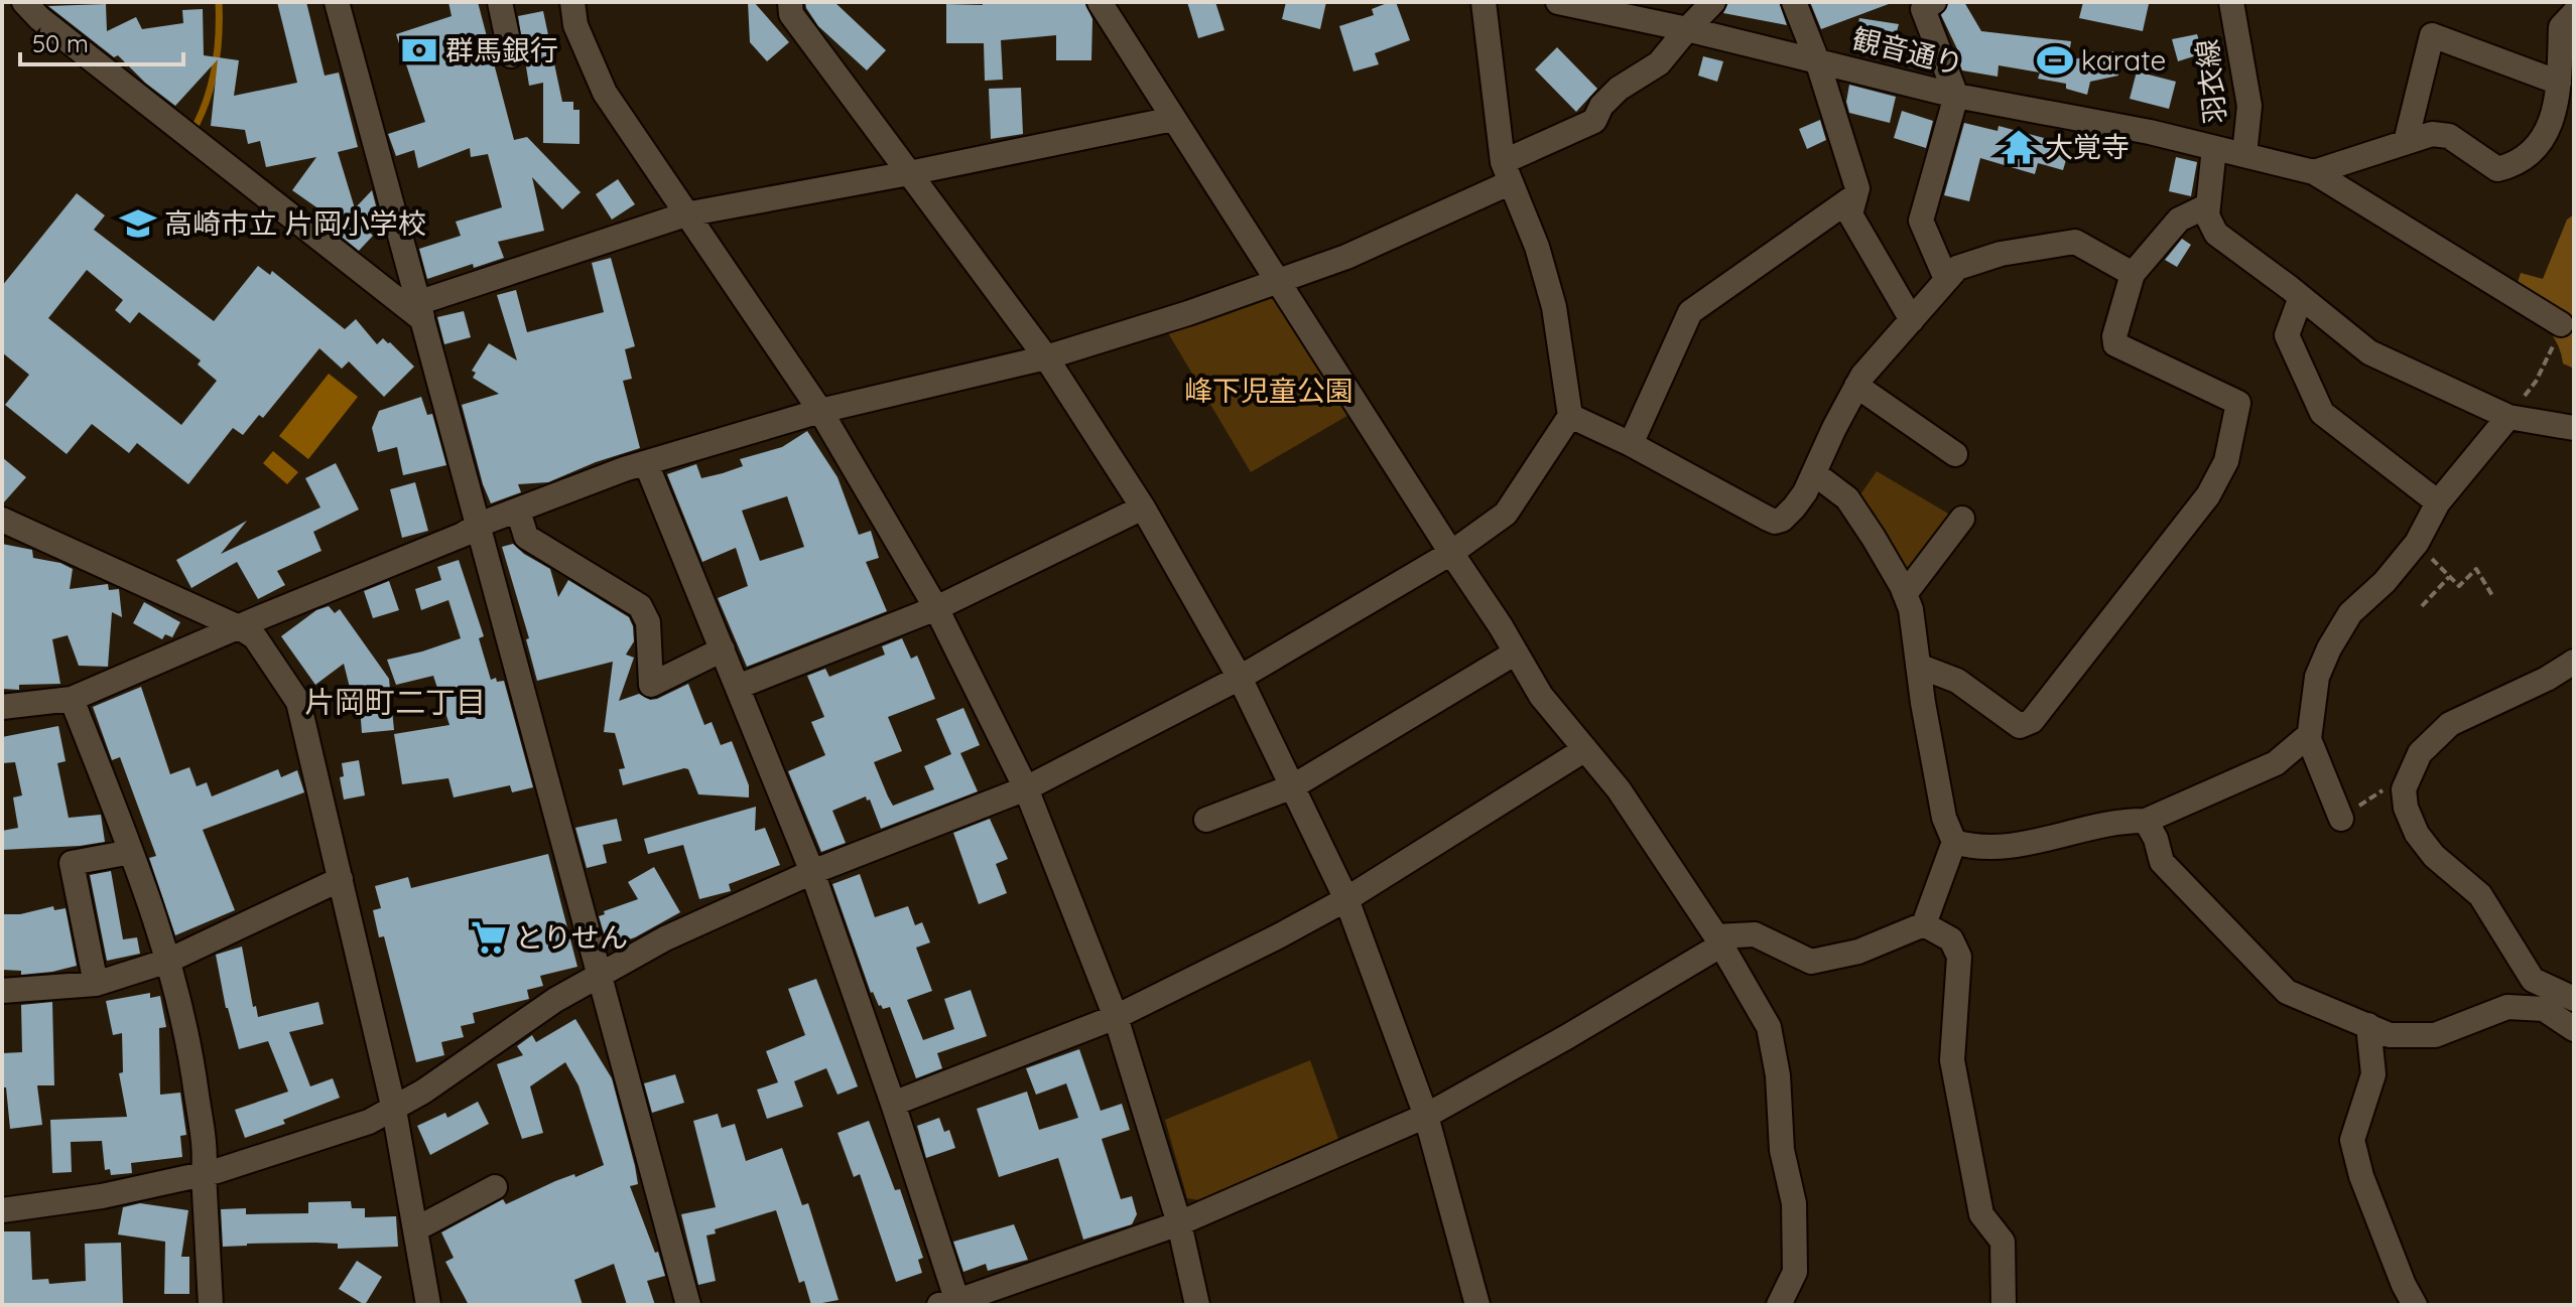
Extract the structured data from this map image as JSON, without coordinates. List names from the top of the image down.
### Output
{
  "streets": {
    "street": ["観音通り", "羽衣線"]
  },
  "crossings": [
    ["観音通り", "羽衣線"]
  ],
  "districts": ["片岡町二丁目"],
  "parks": ["峰下児童公園"],
  "places": {
    "bank": ["群馬銀行"],
    "sports": ["karate"],
    "temple": ["大覚寺"],
    "school or university": ["高崎市立 片岡小学校"],
    "supermarket": ["とりせん"]
  },
  "scale_bar": "50 m"
}
